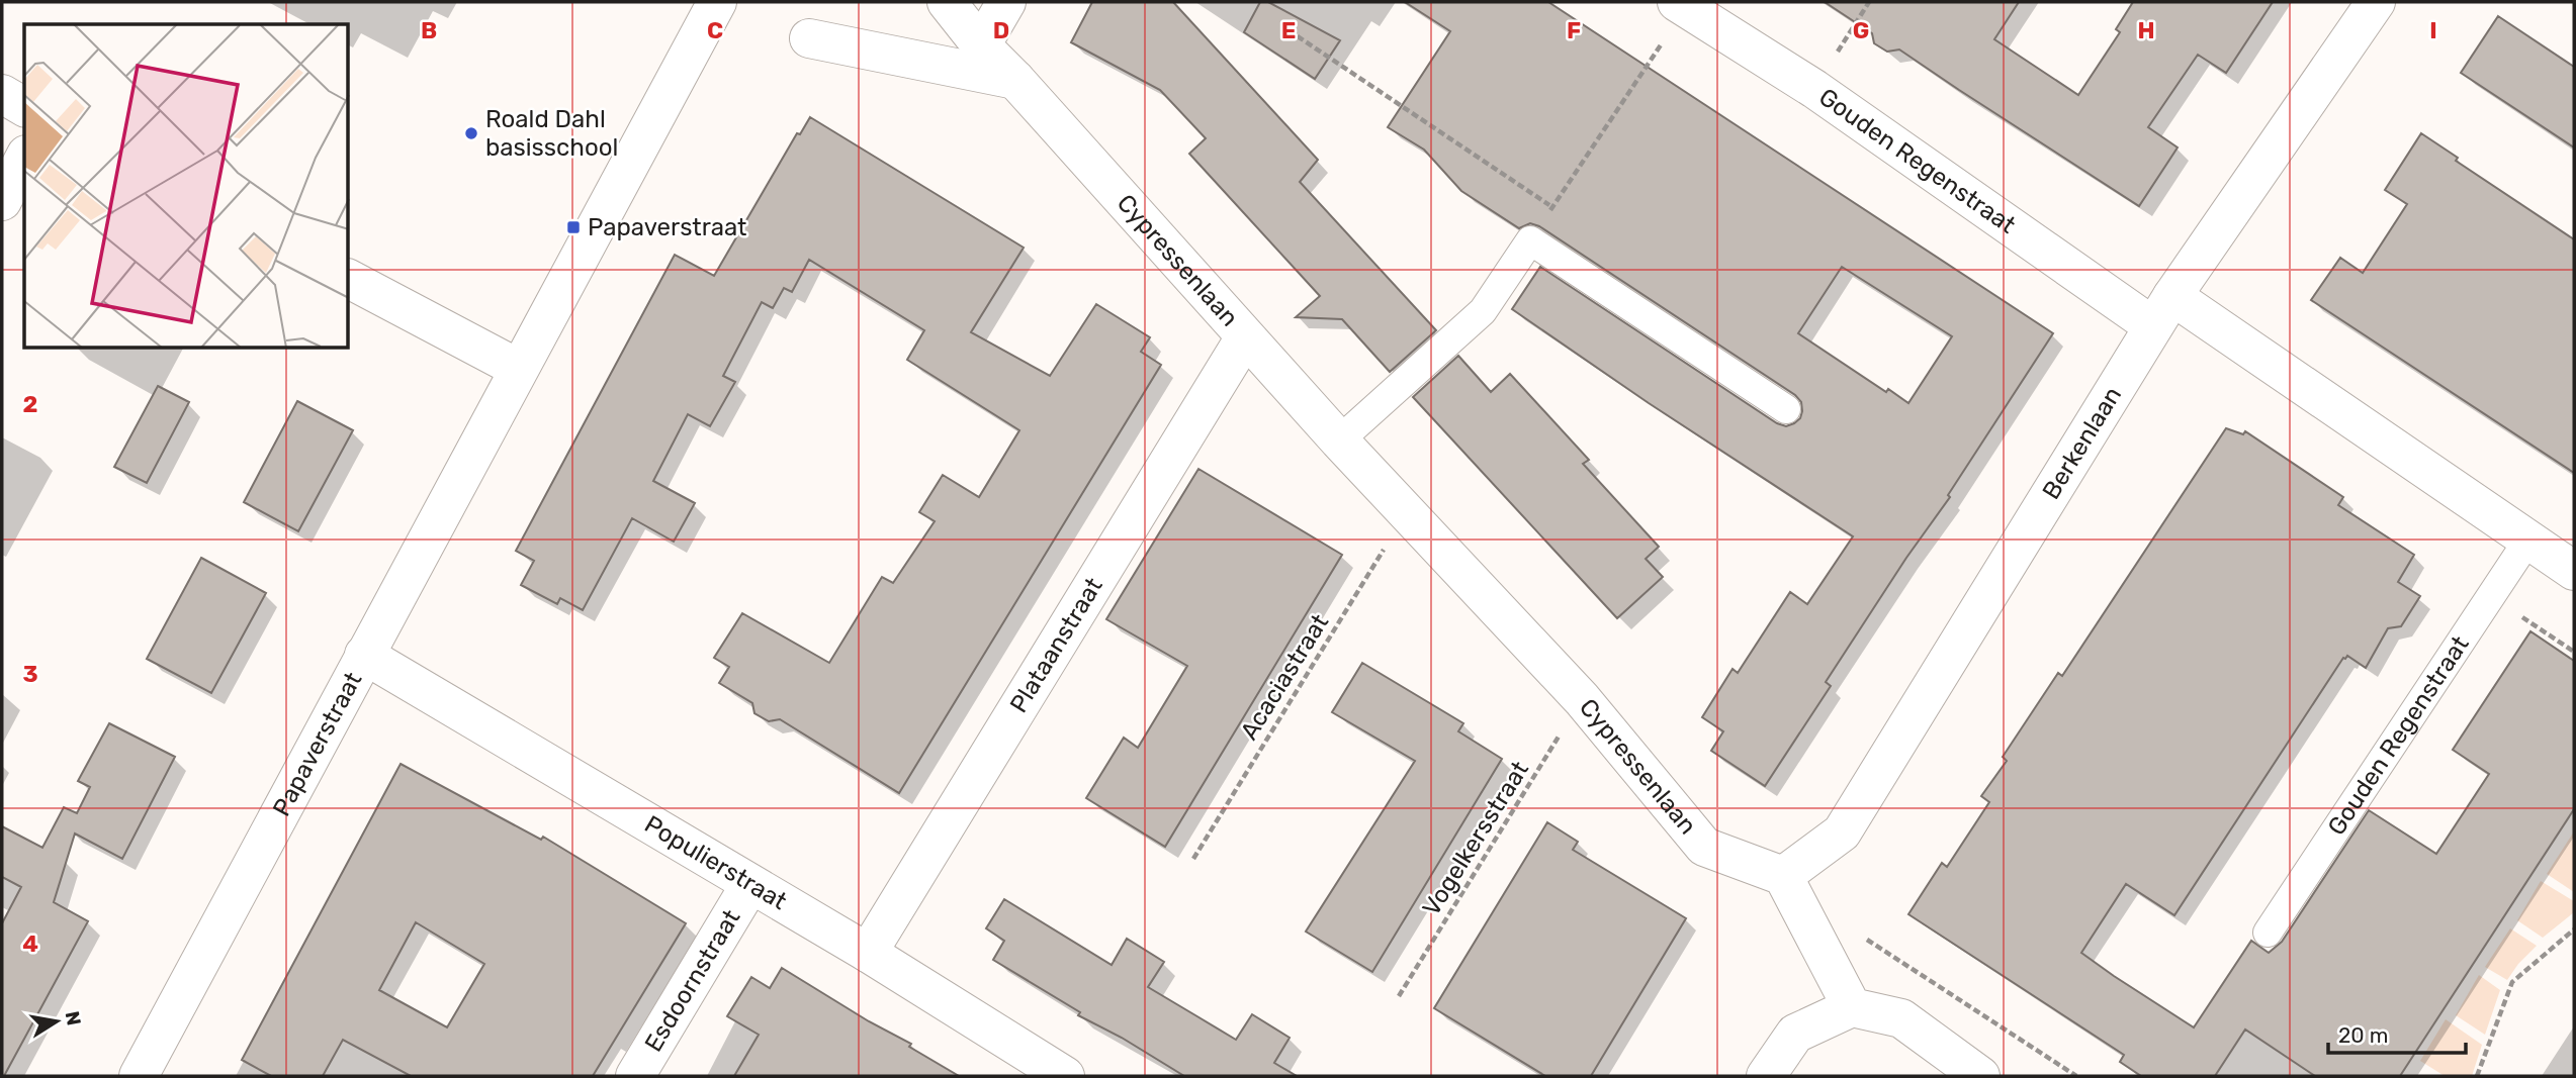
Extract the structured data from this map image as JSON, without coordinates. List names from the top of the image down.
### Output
{
  "streets": {
    "street": [
      "Gouden Regenstraat",
      "Cypressenlaan",
      "Berkenlaan",
      "Plataanstraat",
      "Papaverstraat",
      "Populierstraat",
      "Esdoornstraat"
    ],
    "path": ["Acaciastraat", "Vogelkersstraat"]
  },
  "crossings": [
    ["Gouden Regenstraat", "Berkenlaan"],
    ["Cypressenlaan", "Berkenlaan"],
    ["Cypressenlaan", "Plataanstraat"],
    ["Cypressenlaan", "Acaciastraat"],
    ["Cypressenlaan", "Vogelkersstraat"],
    ["Plataanstraat", "Populierstraat"],
    ["Papaverstraat", "Populierstraat"],
    ["Populierstraat", "Esdoornstraat"]
  ],
  "places": {
    "other": ["Roald Dahl basisschool"],
    "transit": ["Papaverstraat"]
  },
  "scale_bar": "20 m",
  "north": "right",
  "grid": {
    "columns": [
      "B",
      "C",
      "D",
      "E",
      "F",
      "G",
      "H",
      "I"
    ],
    "rows": ["2", "3", "4"]
  }
}
